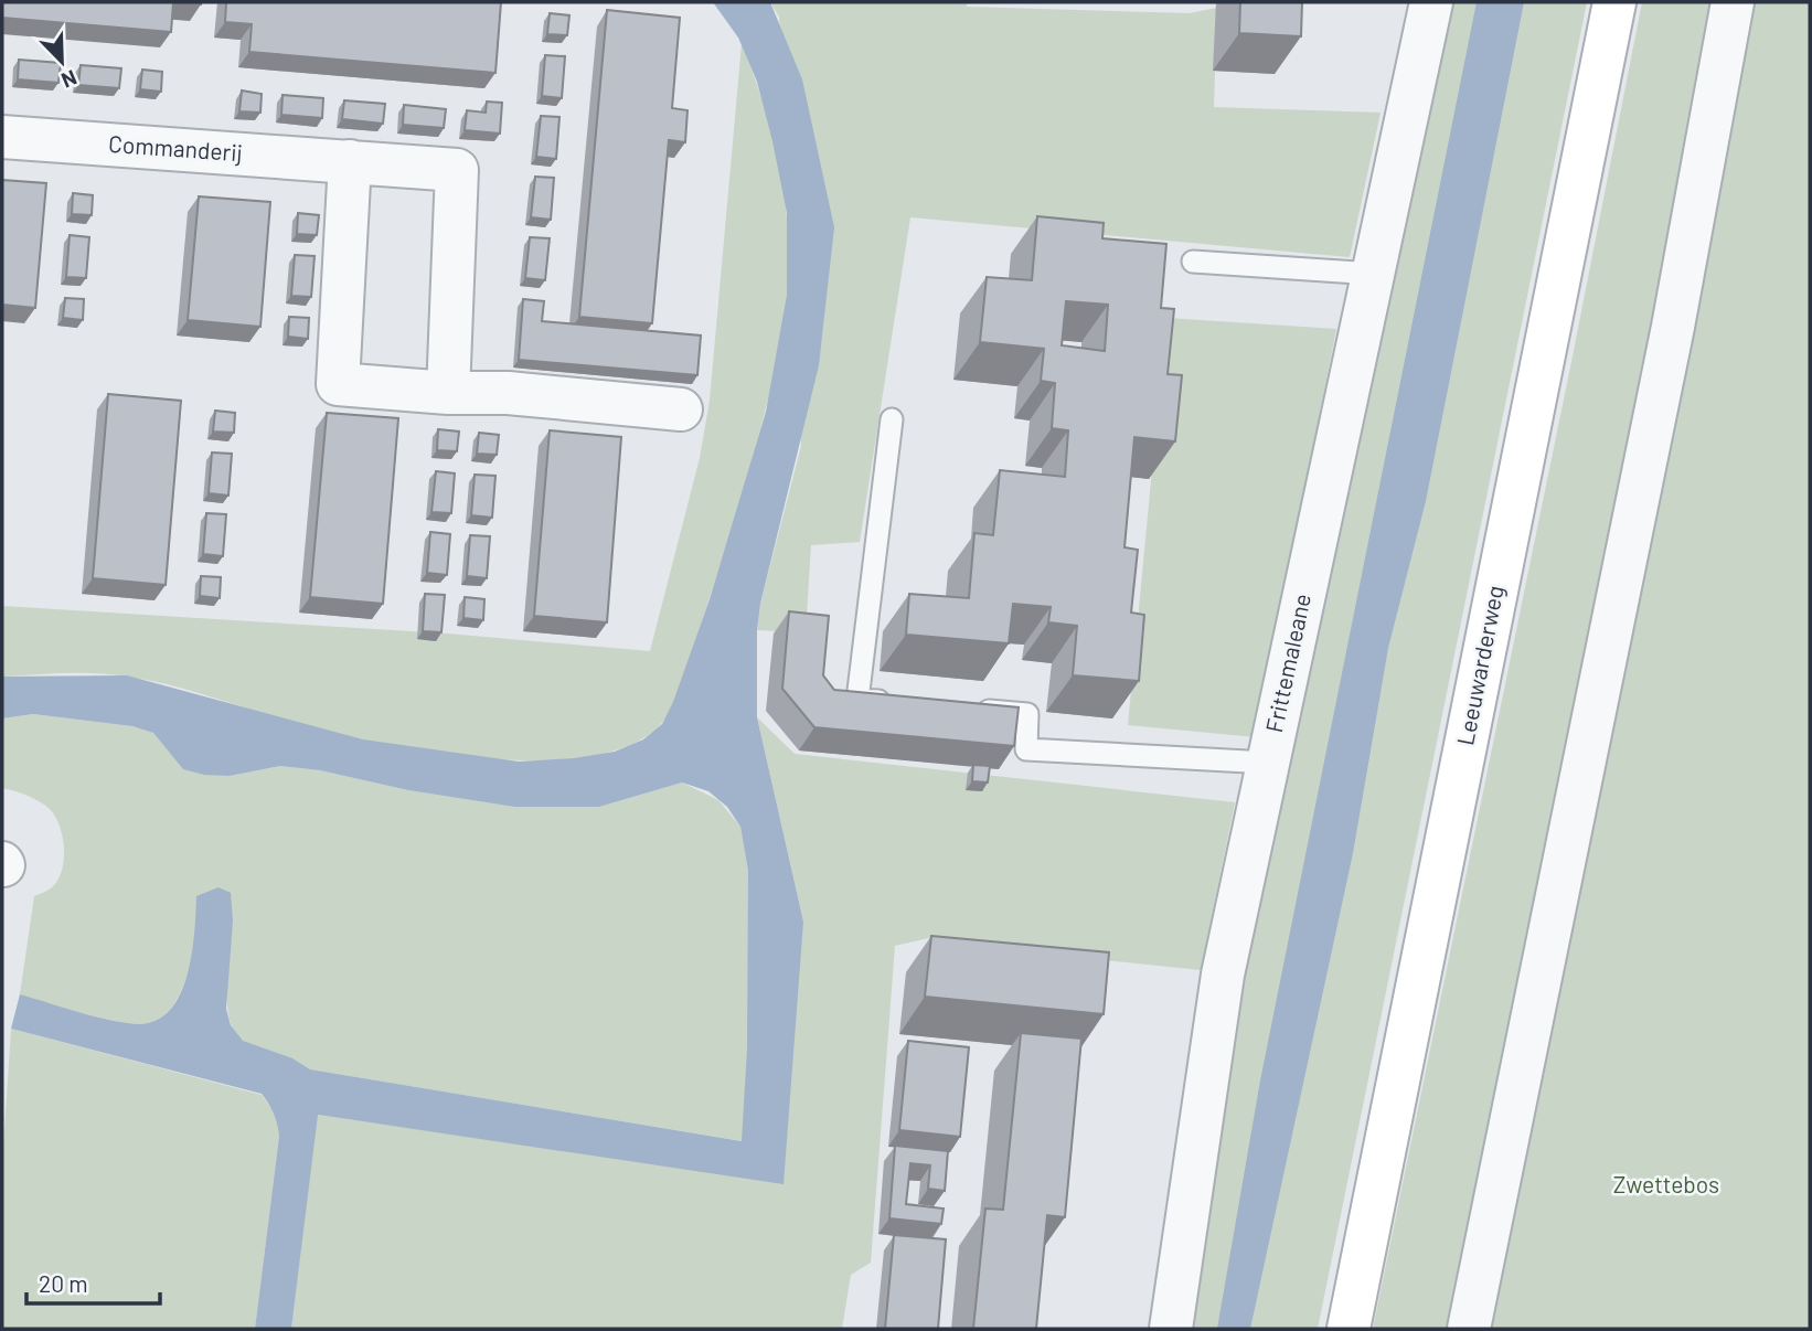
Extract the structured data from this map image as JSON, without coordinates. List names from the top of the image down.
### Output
{
  "streets": {
    "main road": ["Leeuwarderweg"],
    "street": ["Commanderij", "Frittemaleane"]
  },
  "parks": ["Zwettebos"],
  "scale_bar": "20 m",
  "north": "bottom right"
}
